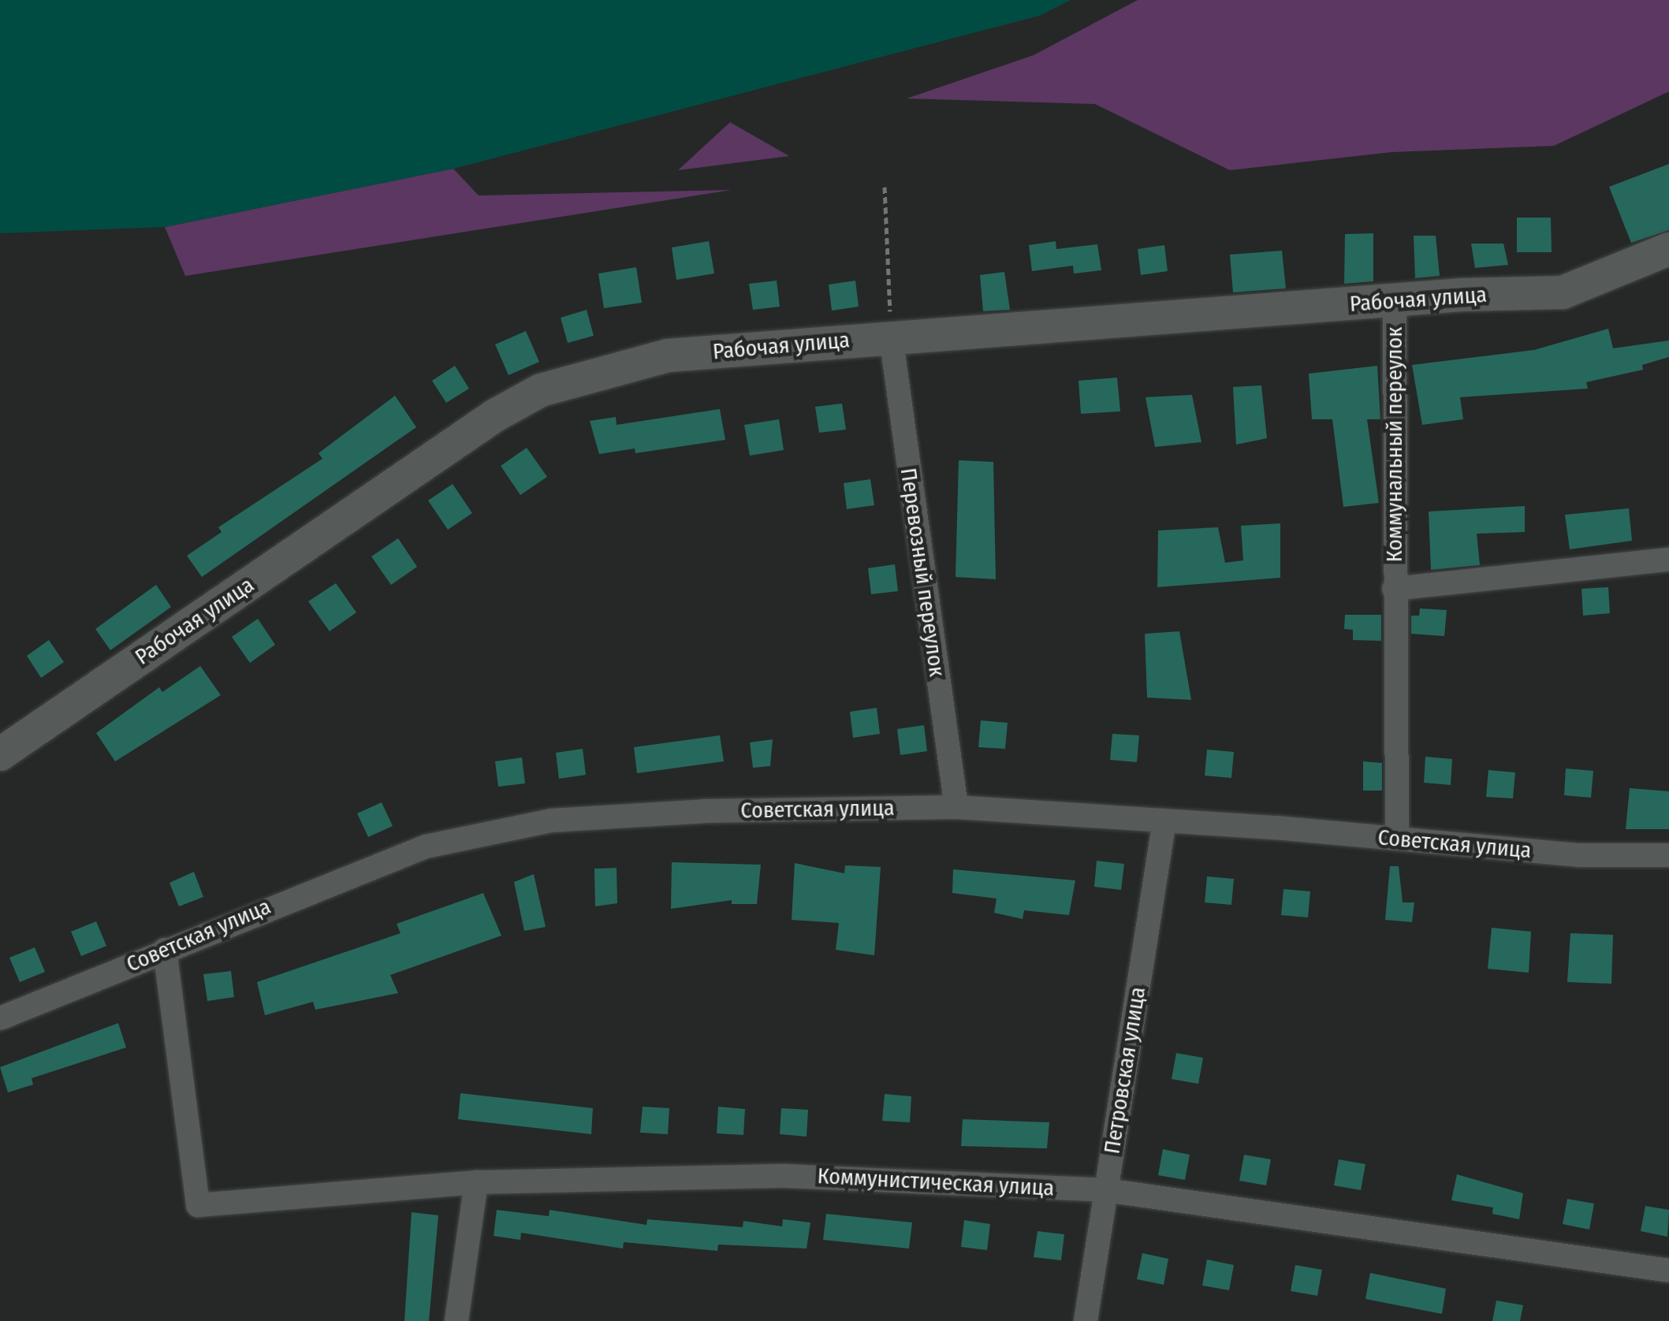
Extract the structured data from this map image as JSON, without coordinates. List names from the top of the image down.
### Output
{
  "streets": {
    "main road": ["Рабочая улица"],
    "street": [
      "Коммунальный переулок",
      "Перевозный переулок",
      "Советская улица",
      "Петровская улица",
      "Коммунистическая улица"
    ]
  },
  "crossings": [
    ["Рабочая улица", "Коммунальный переулок"],
    ["Рабочая улица", "Перевозный переулок"],
    ["Коммунальный переулок", "Советская улица"],
    ["Перевозный переулок", "Советская улица"],
    ["Советская улица", "Петровская улица"],
    ["Советская улица", "Коммунистическая улица"],
    ["Петровская улица", "Коммунистическая улица"]
  ]
}
